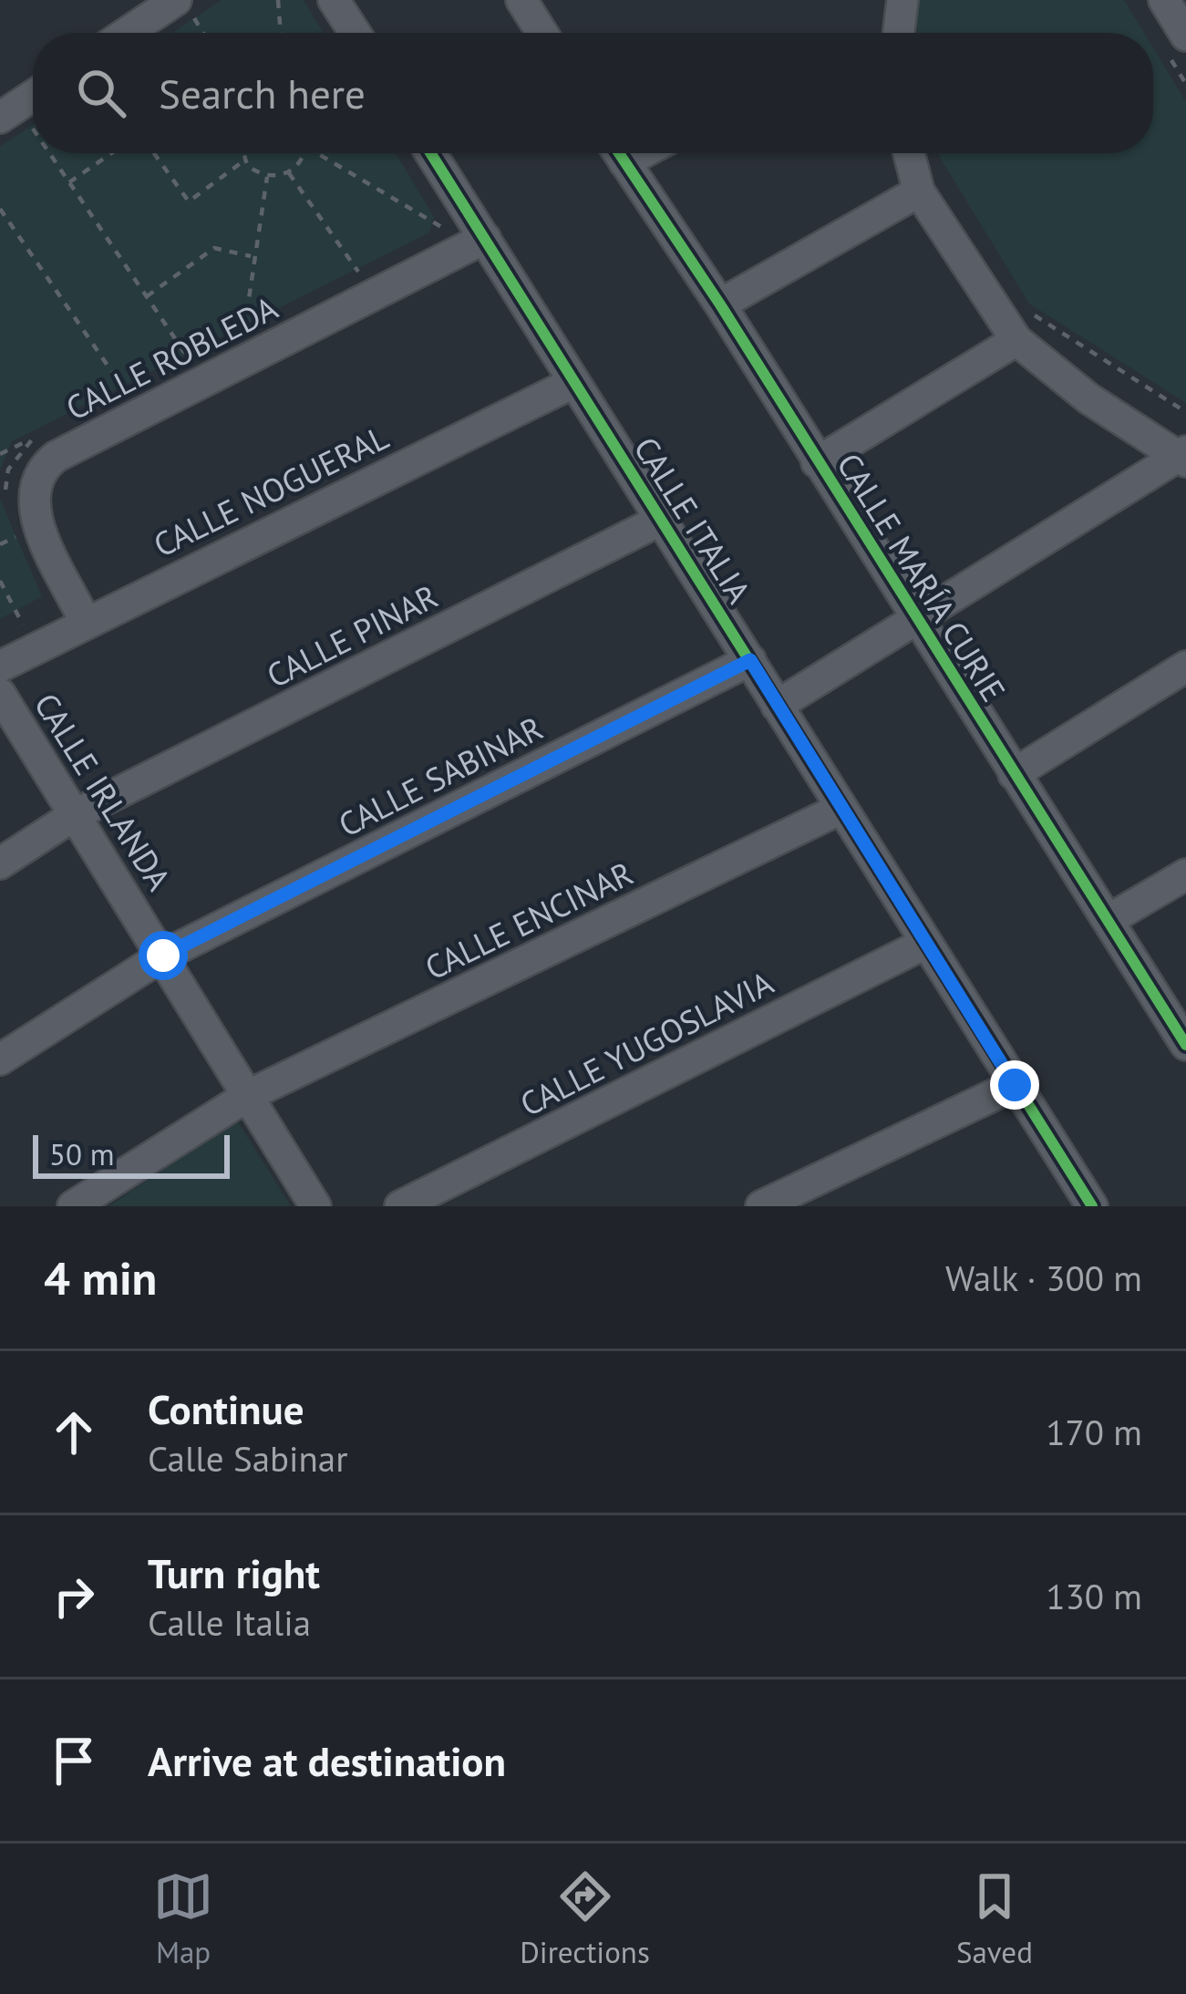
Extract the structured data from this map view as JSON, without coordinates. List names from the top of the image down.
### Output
{
  "streets": {
    "street": [
      "CALLE ROBLEDA",
      "CALLE NOGUERAL",
      "CALLE ITALIA",
      "CALLE MARÍA CURIE",
      "CALLE PINAR",
      "CALLE SABINAR",
      "CALLE IRLANDA",
      "CALLE ENCINAR",
      "CALLE YUGOSLAVIA"
    ]
  },
  "crossings": [
    ["CALLE ROBLEDA", "CALLE NOGUERAL"],
    ["CALLE ROBLEDA", "CALLE ITALIA"],
    ["CALLE NOGUERAL", "CALLE ITALIA"],
    ["CALLE ITALIA", "CALLE PINAR"],
    ["CALLE ITALIA", "CALLE SABINAR"],
    ["CALLE ITALIA", "CALLE ENCINAR"],
    ["CALLE ITALIA", "CALLE YUGOSLAVIA"],
    ["CALLE PINAR", "CALLE IRLANDA"],
    ["CALLE SABINAR", "CALLE IRLANDA"],
    ["CALLE IRLANDA", "CALLE ENCINAR"]
  ],
  "scale_bar": "50 m",
  "page": {
    "search": "Search here",
    "scale": "50 m",
    "heading": ["4 min", "Walk · 300 m"],
    "list": [
      ["Continue", "Calle Sabinar", "170 m"],
      ["Turn right", "Calle Italia", "130 m"],
      "Arrive at destination"
    ],
    "nav": ["Map", "Directions", "Saved"]
  }
}
